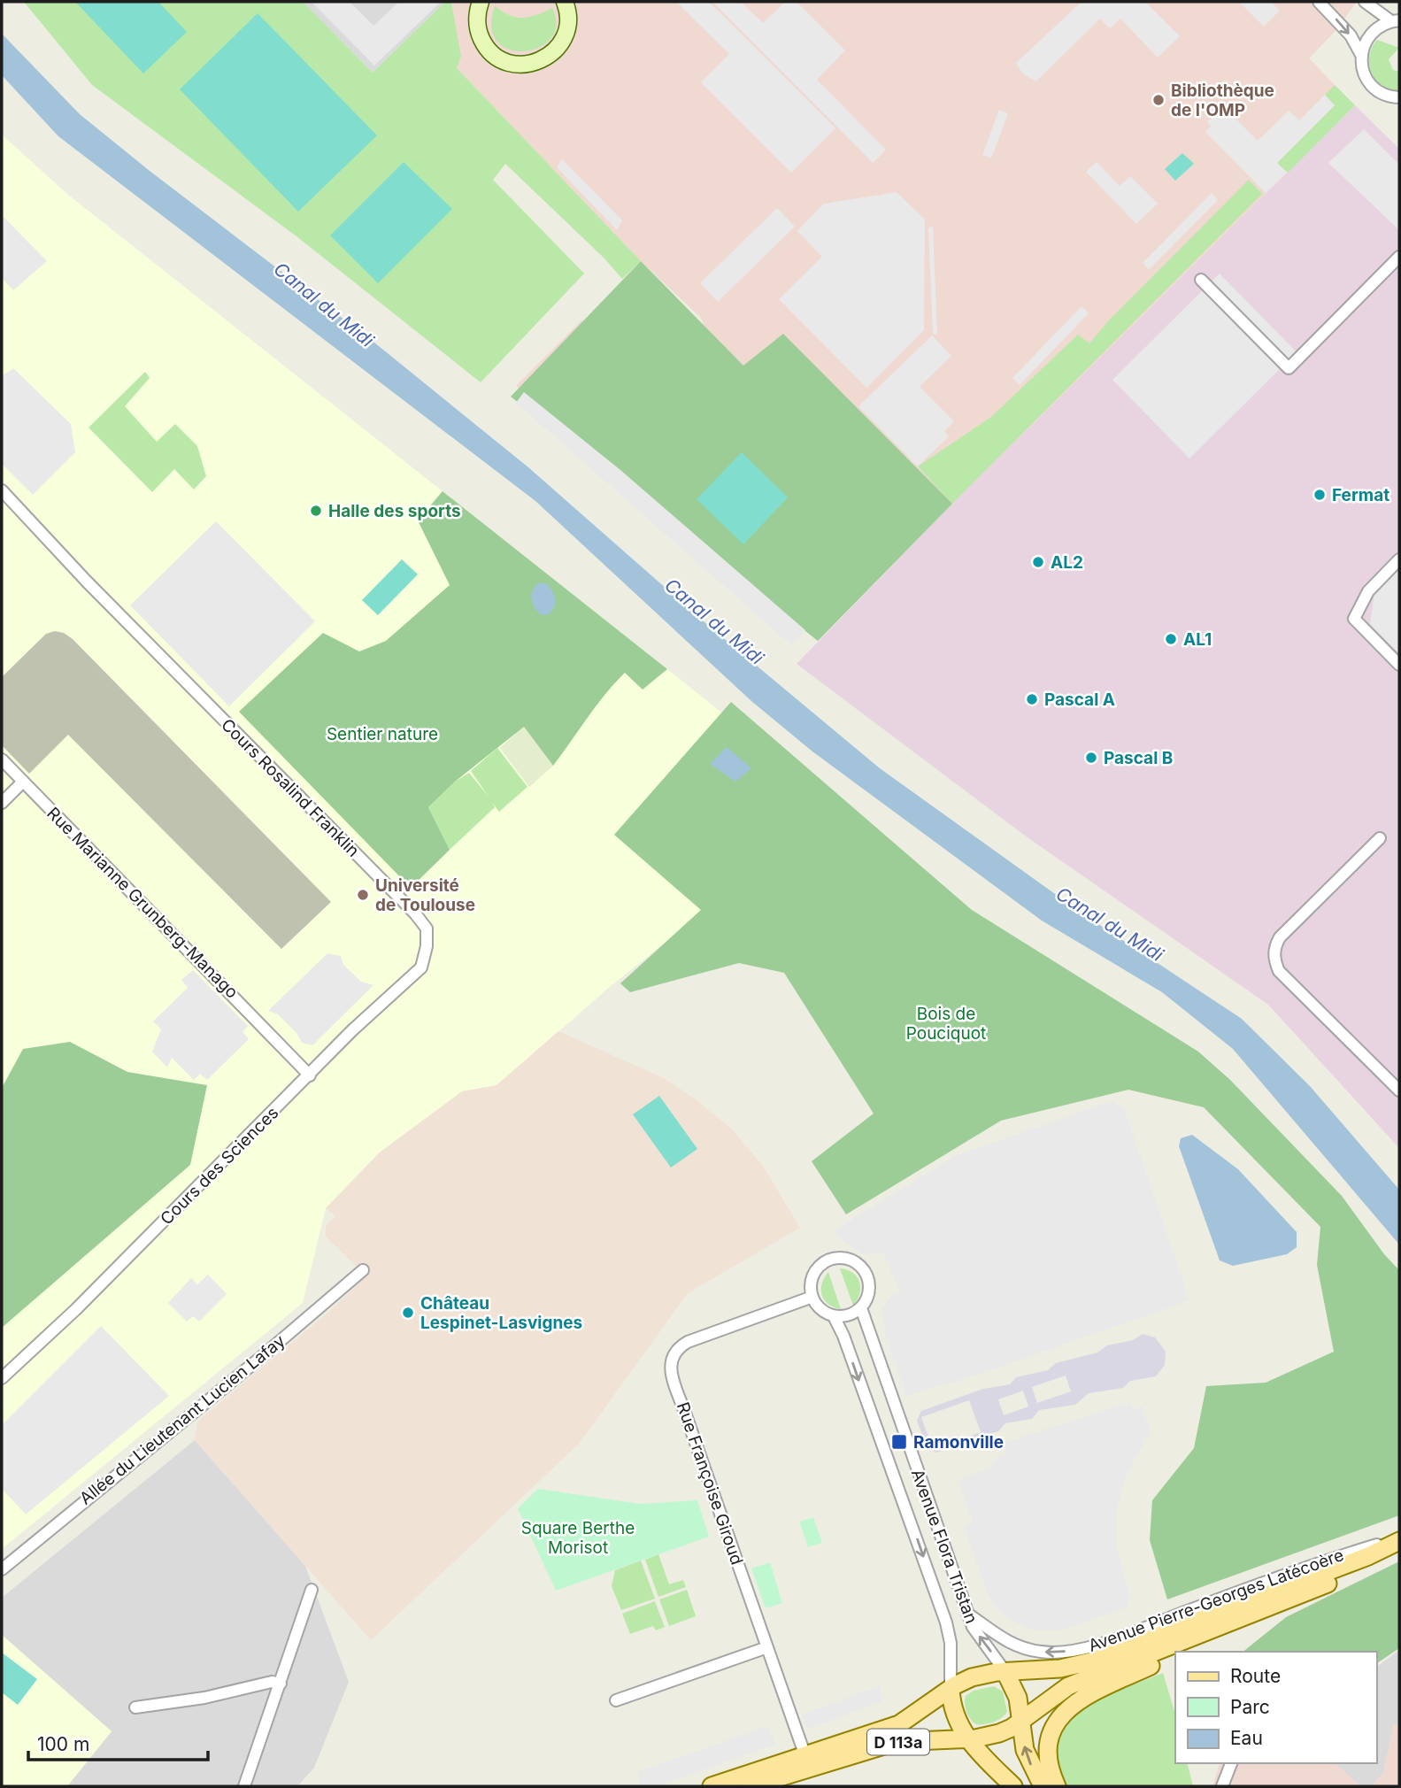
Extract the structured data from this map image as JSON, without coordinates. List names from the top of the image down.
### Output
{
  "streets": {
    "main road": ["Avenue Pierre-Georges Latécoère", "D 113a"],
    "street": [
      "Cours Rosalind Franklin",
      "Rue Marianne Grunberg-Manago",
      "Cours des Sciences",
      "Allée du Lieutenant Lucien Lafay",
      "Rue Françoise Giroud",
      "Avenue Flora Tristan"
    ]
  },
  "crossings": [
    ["Cours Rosalind Franklin", "Cours des Sciences"],
    ["Rue Marianne Grunberg-Manago", "Cours des Sciences"],
    ["Rue Françoise Giroud", "Avenue Flora Tristan"],
    ["Rue Françoise Giroud", "D 113a"],
    ["Avenue Flora Tristan", "Avenue Pierre-Georges Latécoère"],
    ["Avenue Flora Tristan", "D 113a"],
    ["Avenue Pierre-Georges Latécoère", "D 113a"]
  ],
  "water": ["Canal du Midi"],
  "parks": ["Sentier nature", "Bois de Pouciquot", "Square Berthe Morisot"],
  "places": {
    "other": [
      "Bibliothèque de l'OMP",
      "Fermat",
      "Halle des sports",
      "AL2",
      "AL1",
      "Pascal A",
      "Pascal B",
      "Université de Toulouse",
      "Château Lespinet-Lasvignes"
    ],
    "transit": ["Ramonville"]
  },
  "legend": ["Route", "Parc", "Eau"],
  "scale_bar": "100 m"
}
